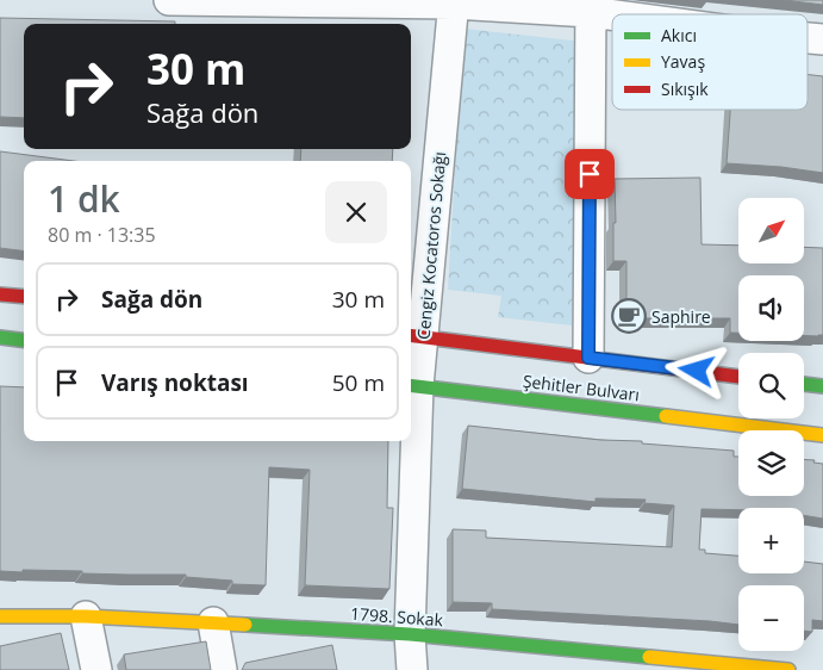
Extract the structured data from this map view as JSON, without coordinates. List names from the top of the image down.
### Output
{
  "streets": {
    "street": ["Cengiz Kocatoros Sokağı", "Şehitler Bulvarı", "1798. Sokak"]
  },
  "crossings": [
    ["Cengiz Kocatoros Sokağı", "Şehitler Bulvarı"],
    ["Cengiz Kocatoros Sokağı", "1798. Sokak"]
  ],
  "places": {
    "cafe": ["Saphire"]
  },
  "legend": ["Akıcı", "Yavaş", "Sıkışık"],
  "north": "top right",
  "page": {
    "turn": ["30 m", "Sağa dön"],
    "heading": ["1 dk", "80 m · 13:35"],
    "map_buttons": ["+", "−"],
    "list": [
      {
        "name": "Sağa dön",
        "value": "30 m"
      },
      {
        "name": "Varış noktası",
        "value": "50 m"
      }
    ]
  }
}
